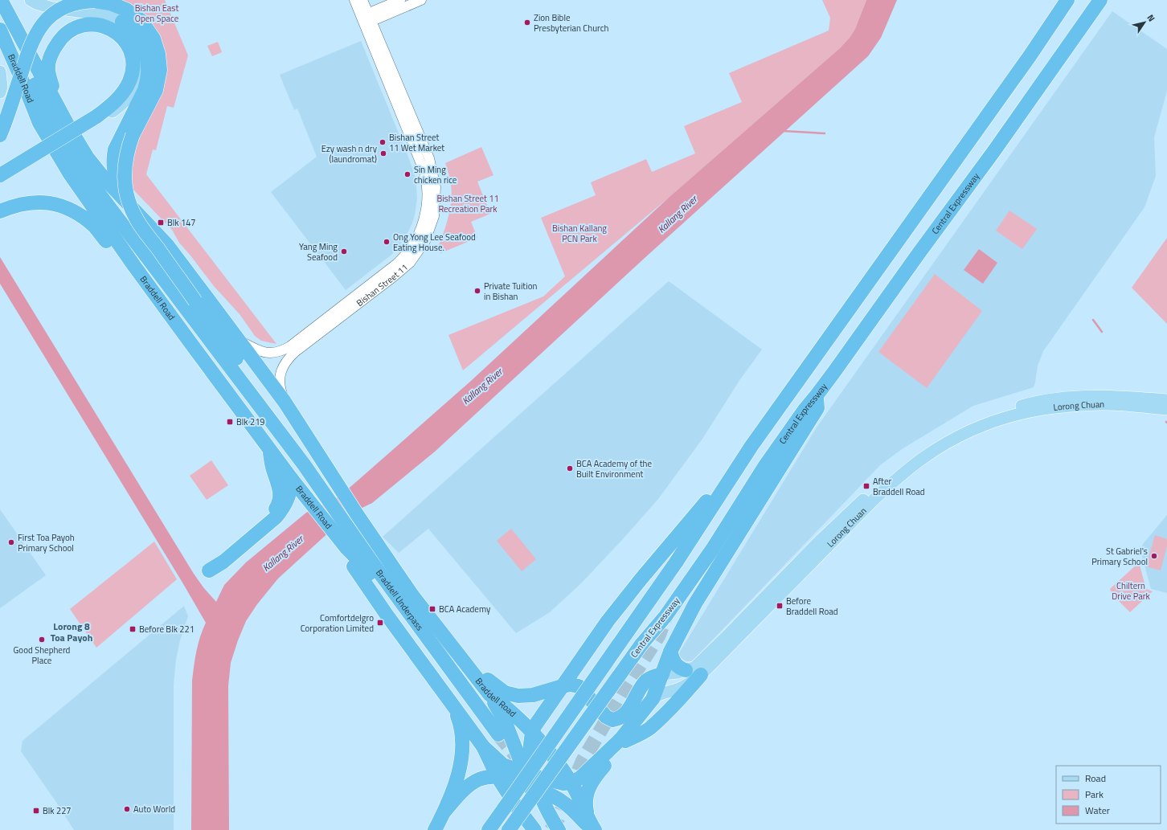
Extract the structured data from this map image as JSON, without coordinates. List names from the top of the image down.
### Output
{
  "streets": {
    "highway": ["Braddell Road", "Central Expressway", "Braddell Underpass"],
    "main road": ["Lorong Chuan"],
    "street": ["Bishan Street 11"]
  },
  "crossings": [
    ["Braddell Road", "Bishan Street 11"],
    ["Braddell Road", "Braddell Underpass"]
  ],
  "districts": ["Lorong 8 Toa Payoh"],
  "water": ["Kallang River"],
  "parks": [
    "Bishan East Open Space",
    "Bishan Street 11 Recreation Park",
    "Bishan Kallang PCN Park",
    "Chiltern Drive Park"
  ],
  "places": {
    "other": [
      "Zion Bible Presbyterian Church",
      "Bishan Street 11 Wet Market",
      "Ezy wash n dry (laundromat)",
      "Sin Ming chicken rice",
      "Ong Yong Lee Seafood Eating House.",
      "Yang Ming Seafood",
      "Private Tuition in Bishan",
      "BCA Academy of the Built Environment",
      "First Toa Payoh Primary School",
      "St Gabriel's Primary School",
      "Good Shepherd Place",
      "Auto World"
    ],
    "transit": [
      "Blk 147",
      "Blk 219",
      "After Braddell Road",
      "Before Braddell Road",
      "BCA Academy",
      "Comfortdelgro Corporation Limited",
      "Before Blk 221",
      "Blk 227"
    ]
  },
  "legend": ["Road", "Park", "Water"],
  "north": "top right"
}
